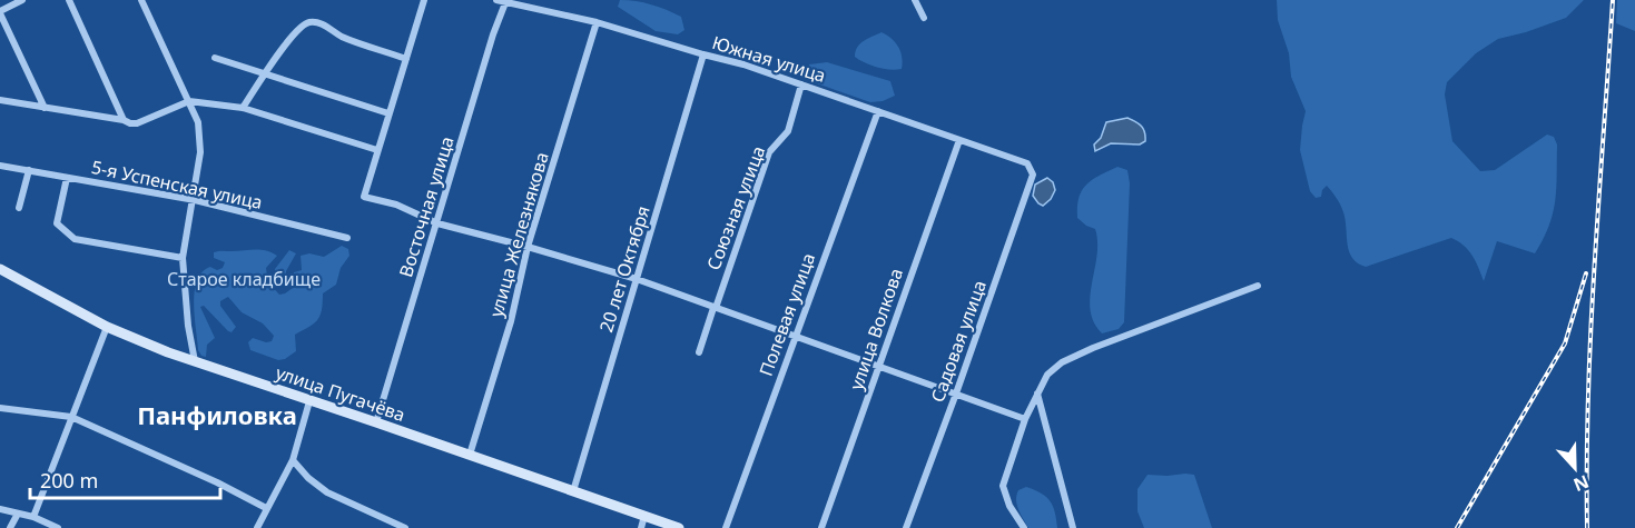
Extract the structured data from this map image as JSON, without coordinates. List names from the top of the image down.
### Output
{
  "streets": {
    "street": [
      "Южная улица",
      "5-я Успенская улица",
      "Восточная улица",
      "Союзная улица",
      "улица Железнякова",
      "20 лет Октября",
      "Полевая улица",
      "улица Волкова",
      "Садовая улица",
      "улица Пугачёва"
    ]
  },
  "crossings": [
    ["Южная улица", "Восточная улица"],
    ["Южная улица", "Союзная улица"],
    ["Южная улица", "улица Железнякова"],
    ["Южная улица", "20 лет Октября"],
    ["Южная улица", "Полевая улица"],
    ["Южная улица", "улица Волкова"],
    ["Южная улица", "Садовая улица"],
    ["Восточная улица", "улица Пугачёва"],
    ["улица Железнякова", "улица Пугачёва"],
    ["20 лет Октября", "улица Пугачёва"]
  ],
  "districts": ["Панфиловка"],
  "parks": ["Старое кладбище"],
  "scale_bar": "200 m",
  "north": "bottom"
}
